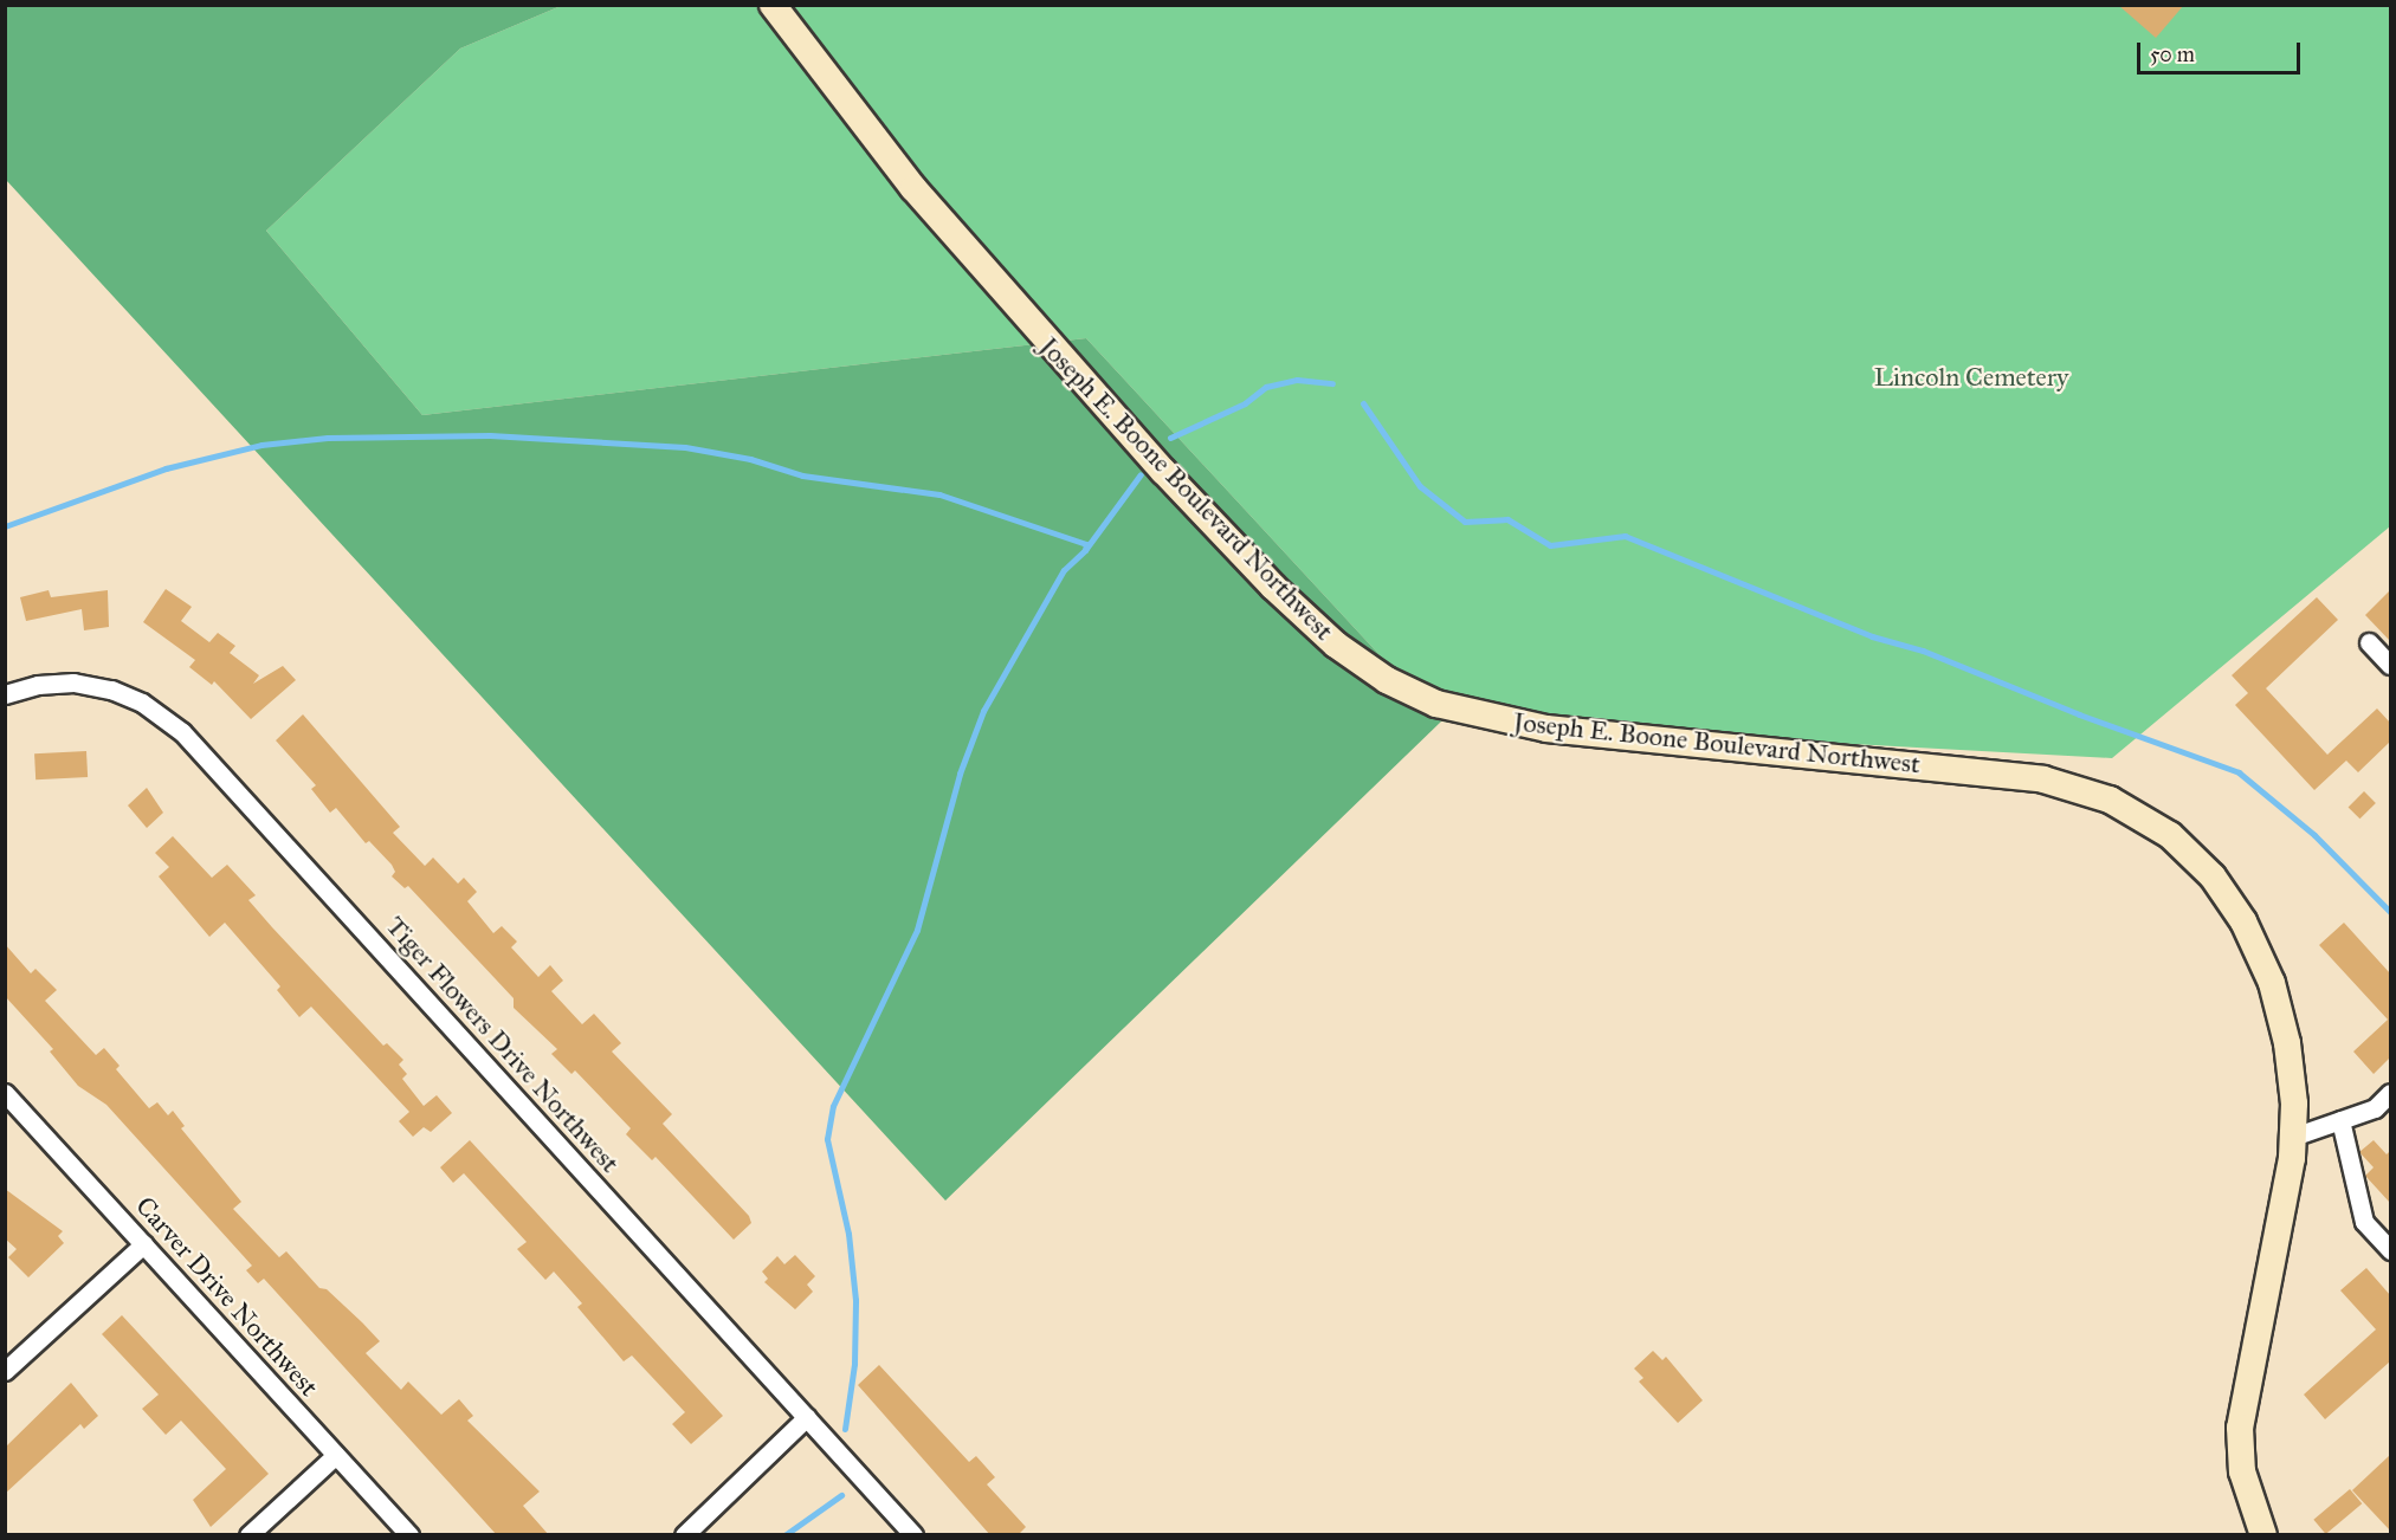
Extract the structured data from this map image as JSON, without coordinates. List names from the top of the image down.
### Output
{
  "streets": {
    "main road": ["Joseph E. Boone Boulevard Northwest"],
    "street": ["Tiger Flowers Drive Northwest", "Carver Drive Northwest"]
  },
  "parks": ["Lincoln Cemetery"],
  "scale_bar": "50 m"
}
